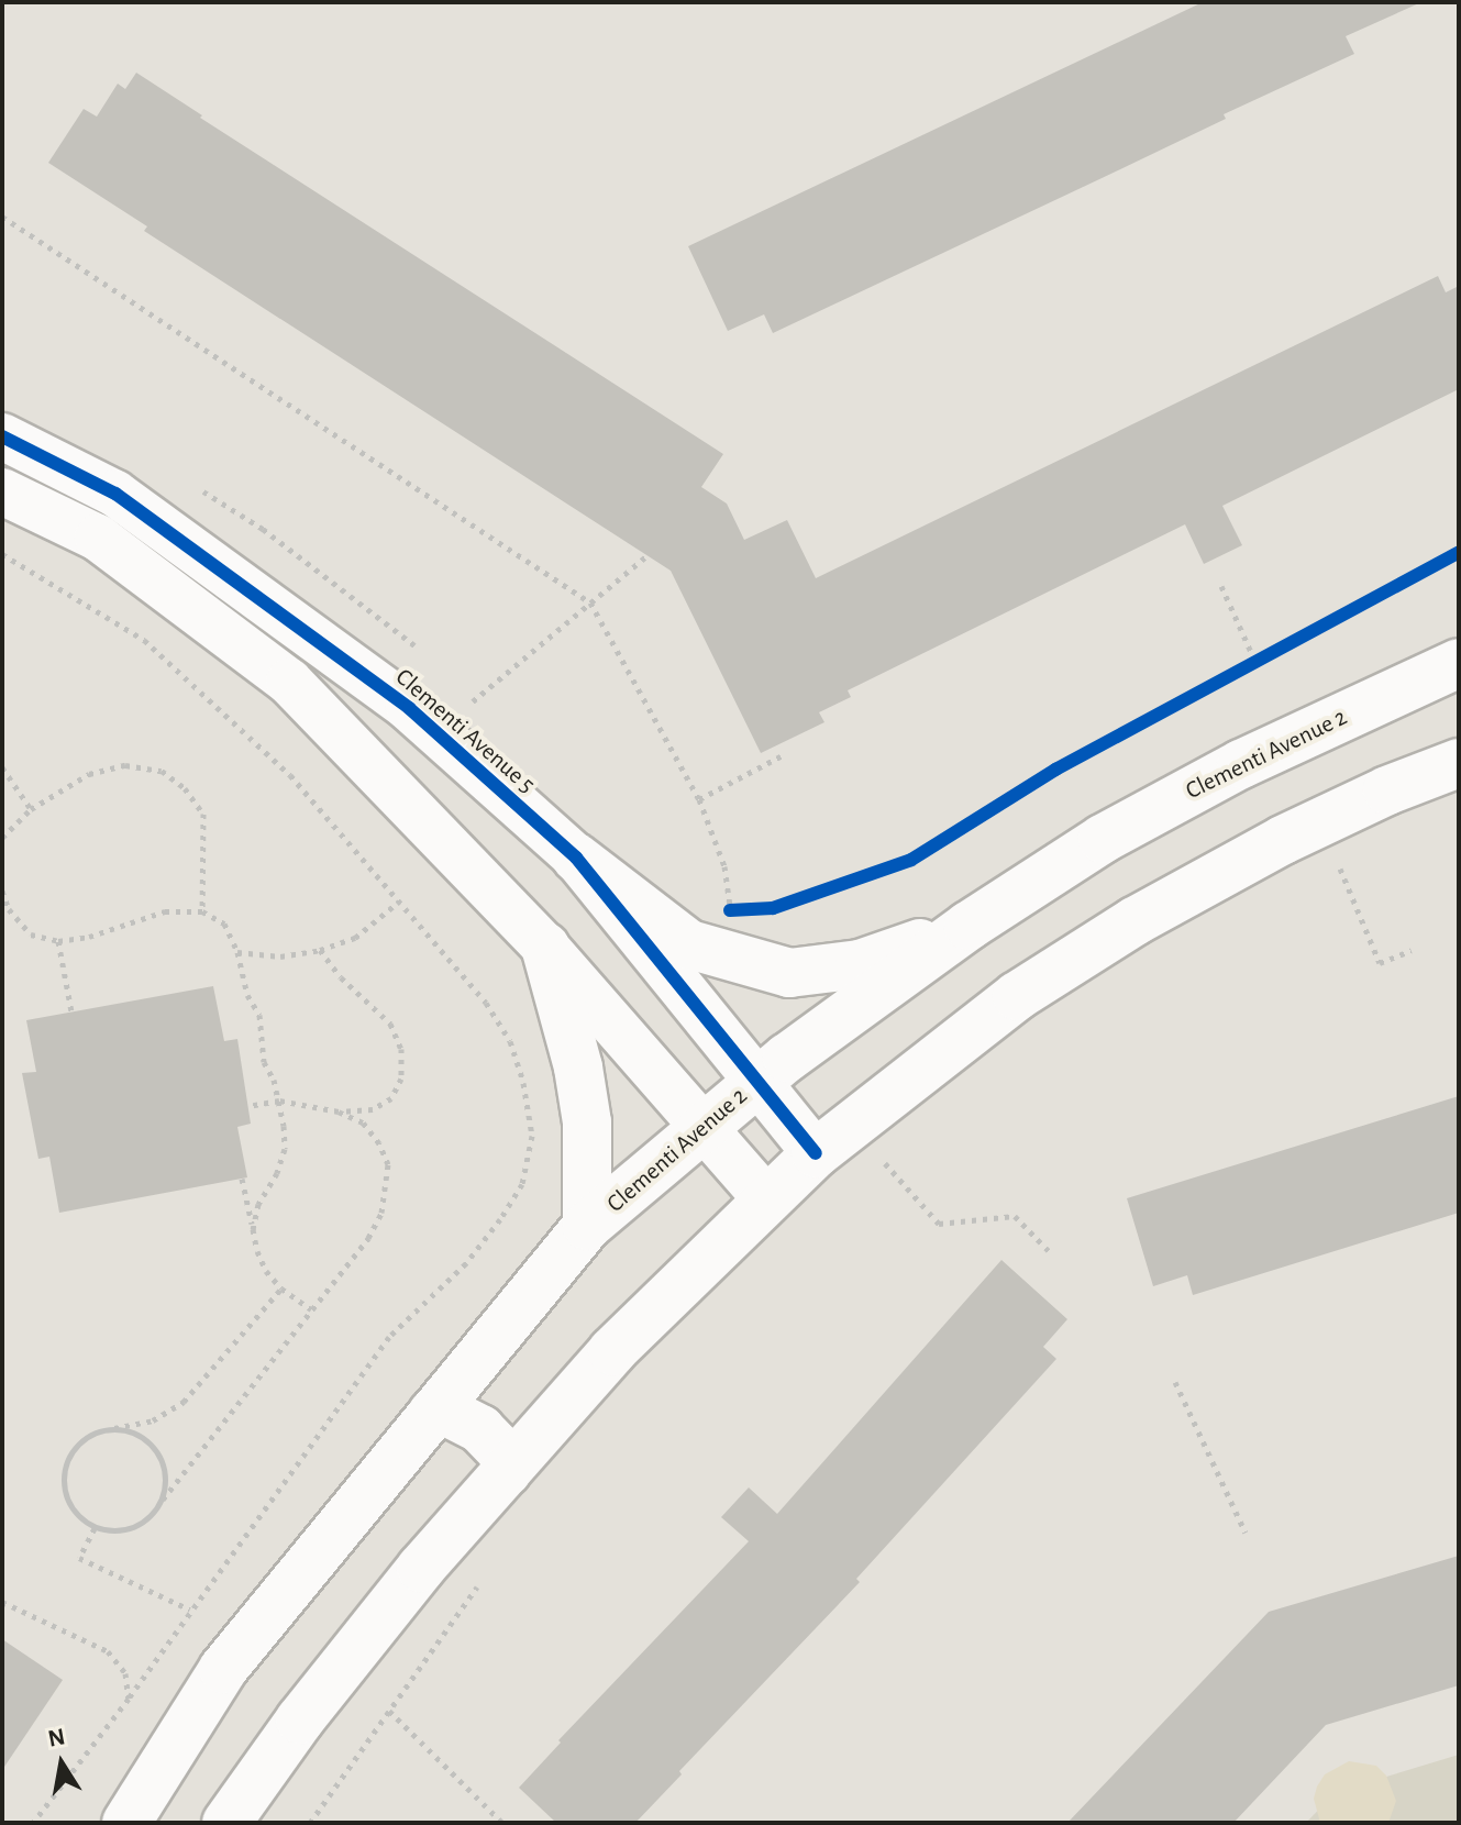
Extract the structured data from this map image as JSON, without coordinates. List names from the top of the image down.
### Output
{
  "streets": {
    "main road": ["Clementi Avenue 2"],
    "street": ["Clementi Avenue 5"]
  },
  "crossings": [
    ["Clementi Avenue 5", "Clementi Avenue 2"]
  ],
  "north": "top"
}
